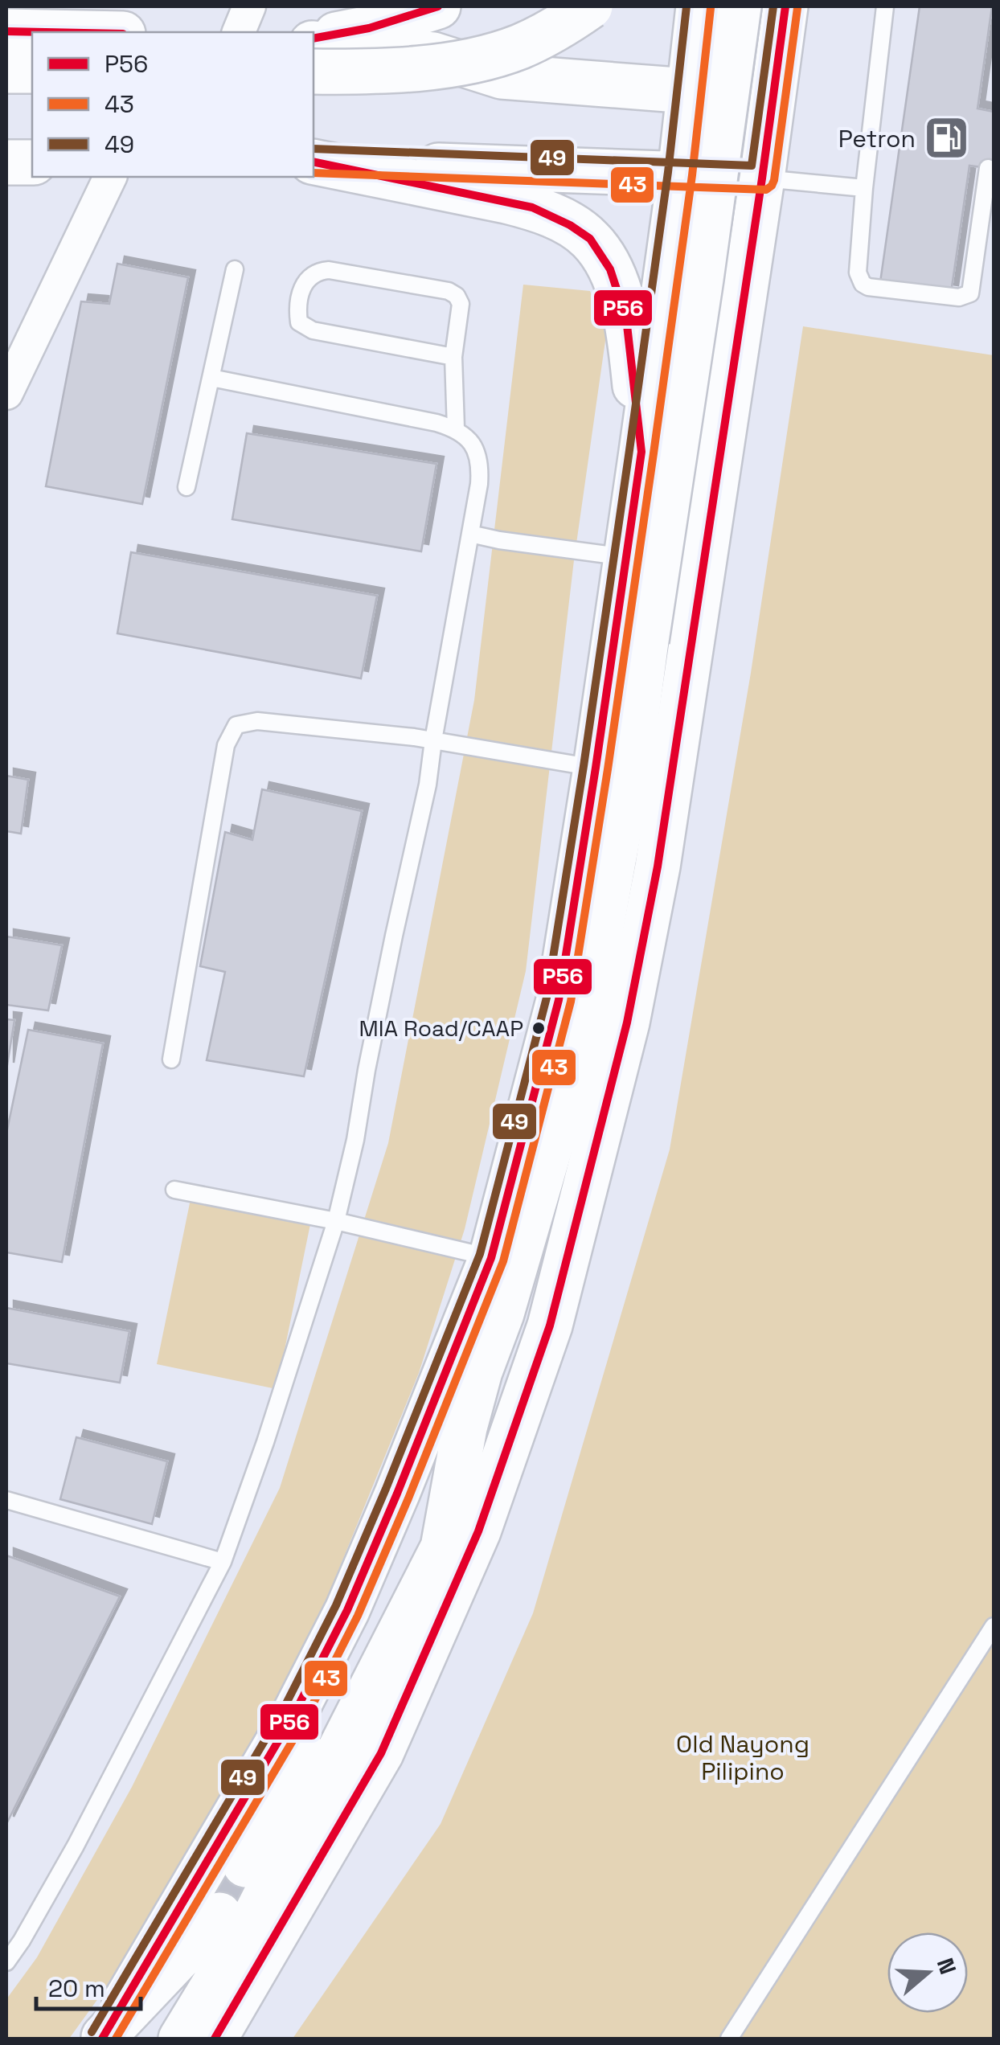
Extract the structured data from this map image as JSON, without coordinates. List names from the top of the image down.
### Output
{
  "parks": ["Old Nayong Pilipino"],
  "places": {
    "fuel station": ["Petron"],
    "other": ["MIA Road/CAAP"]
  },
  "lines": ["transit line P56", "transit line 49", "transit line 43"],
  "legend": ["P56", "43", "49"],
  "scale_bar": "20 m",
  "north": "right"
}
